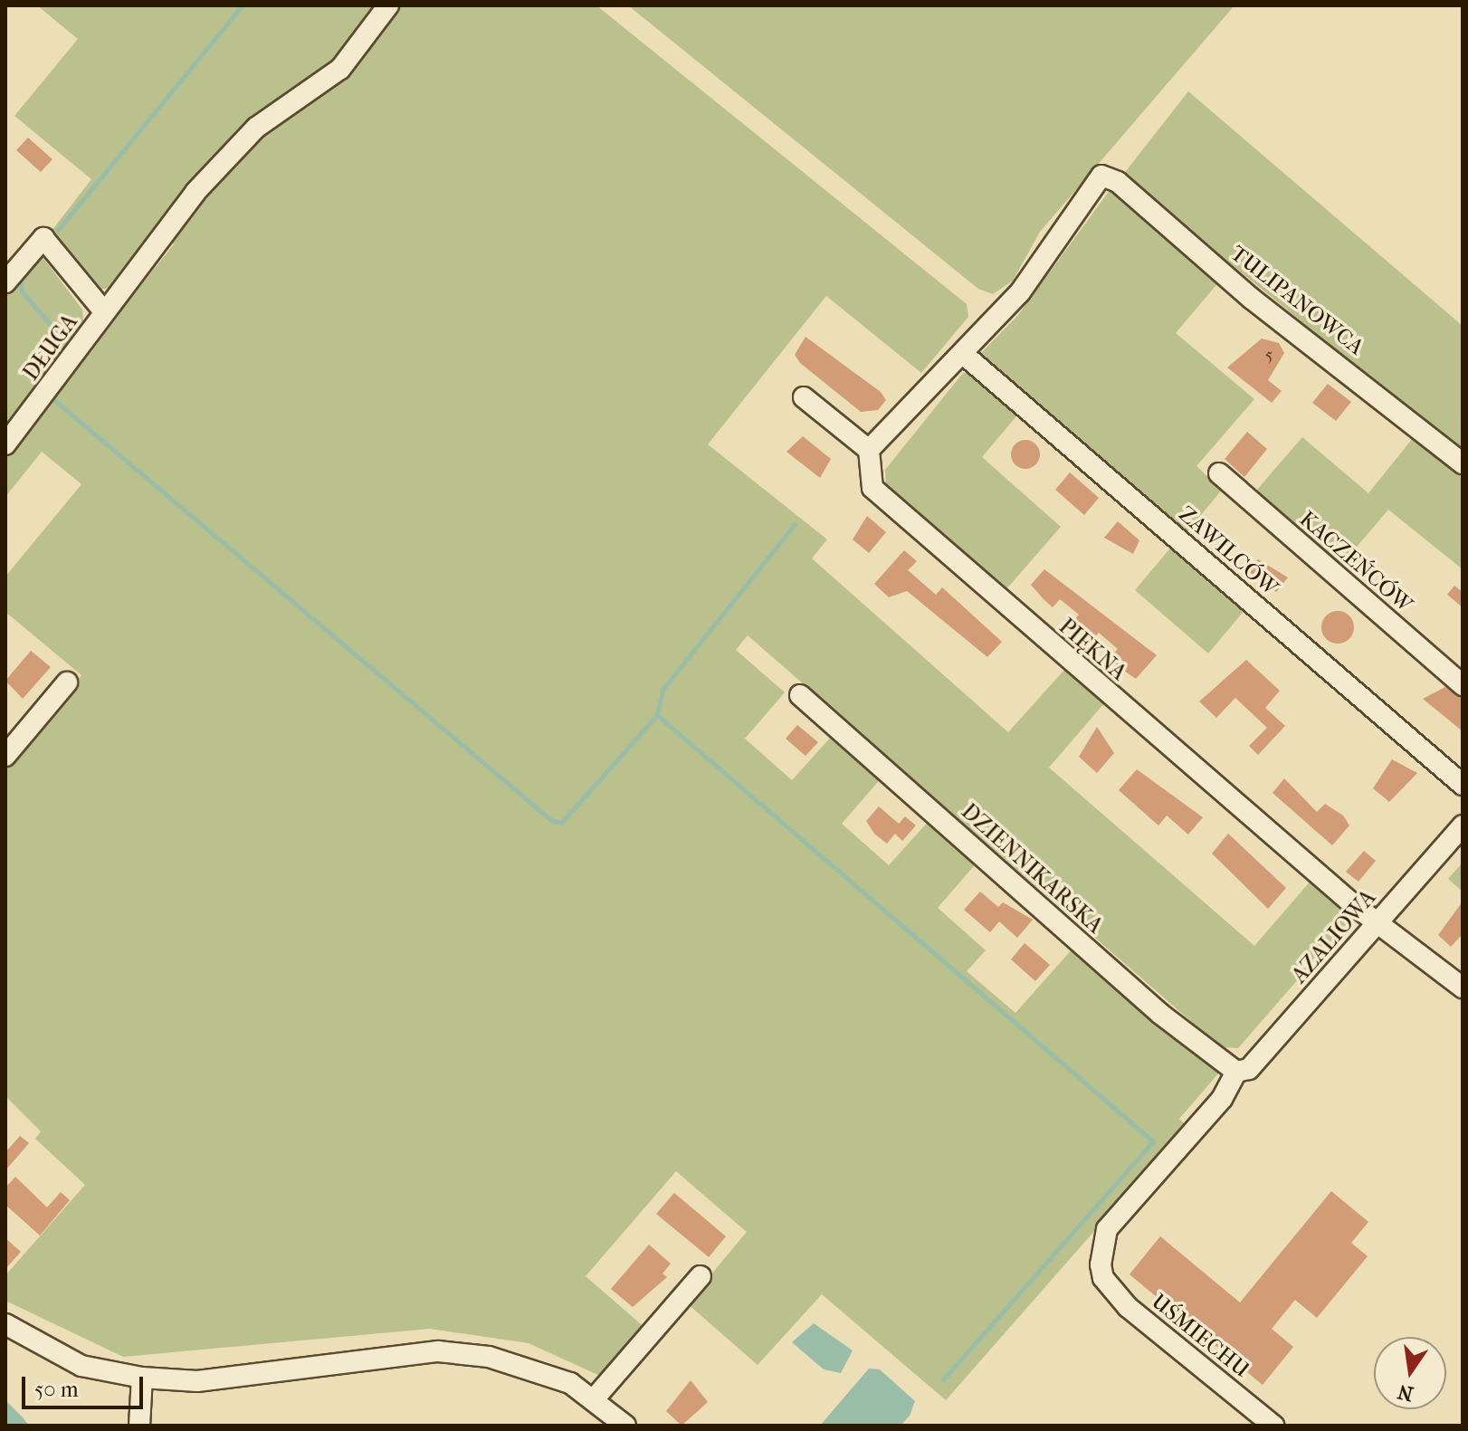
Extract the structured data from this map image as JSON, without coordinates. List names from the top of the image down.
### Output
{
  "streets": {
    "street": [
      "TULIPANOWCA",
      "DŁUGA",
      "ZAWILCÓW",
      "KACZEŃCÓW",
      "PIĘKNA",
      "DZIENNIKARSKA",
      "AZALIOWA",
      "UŚMIECHU"
    ]
  },
  "crossings": [
    ["TULIPANOWCA", "ZAWILCÓW"],
    ["PIĘKNA", "AZALIOWA"],
    ["DZIENNIKARSKA", "AZALIOWA"],
    ["DZIENNIKARSKA", "UŚMIECHU"],
    ["AZALIOWA", "UŚMIECHU"]
  ],
  "house_numbers": ["5"],
  "scale_bar": "50 m",
  "north": "bottom"
}
